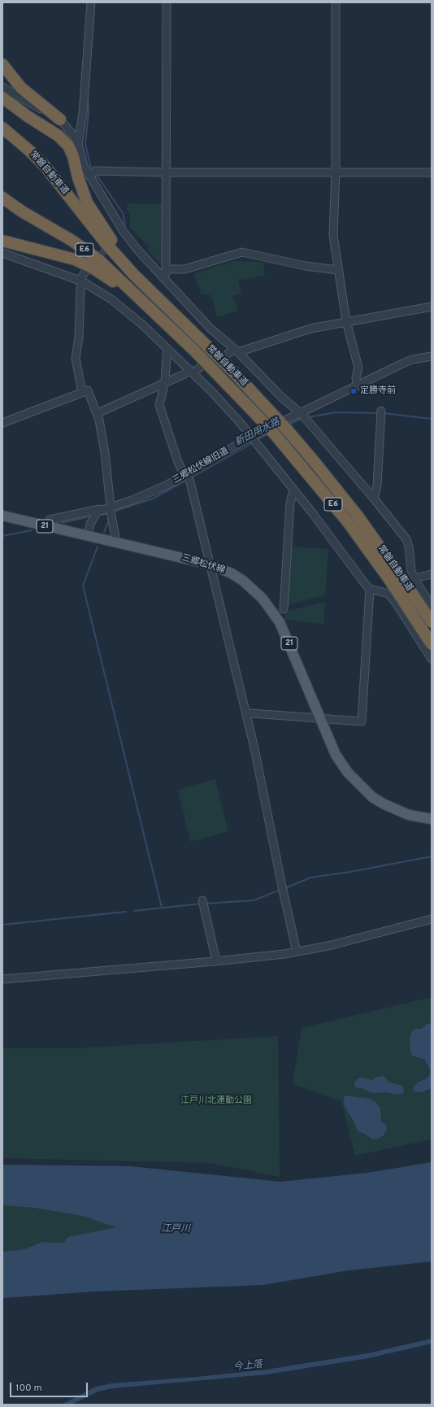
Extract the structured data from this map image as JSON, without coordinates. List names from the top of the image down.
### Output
{
  "streets": {
    "highway": ["常磐自動車道", "E6"],
    "main road": ["21", "三郷松伏線"],
    "street": ["三郷松伏線旧道"]
  },
  "water": ["新田用水路", "江戸川", "今上落"],
  "parks": ["江戸川北運動公園"],
  "places": ["定勝寺前"],
  "scale_bar": "100 m"
}
